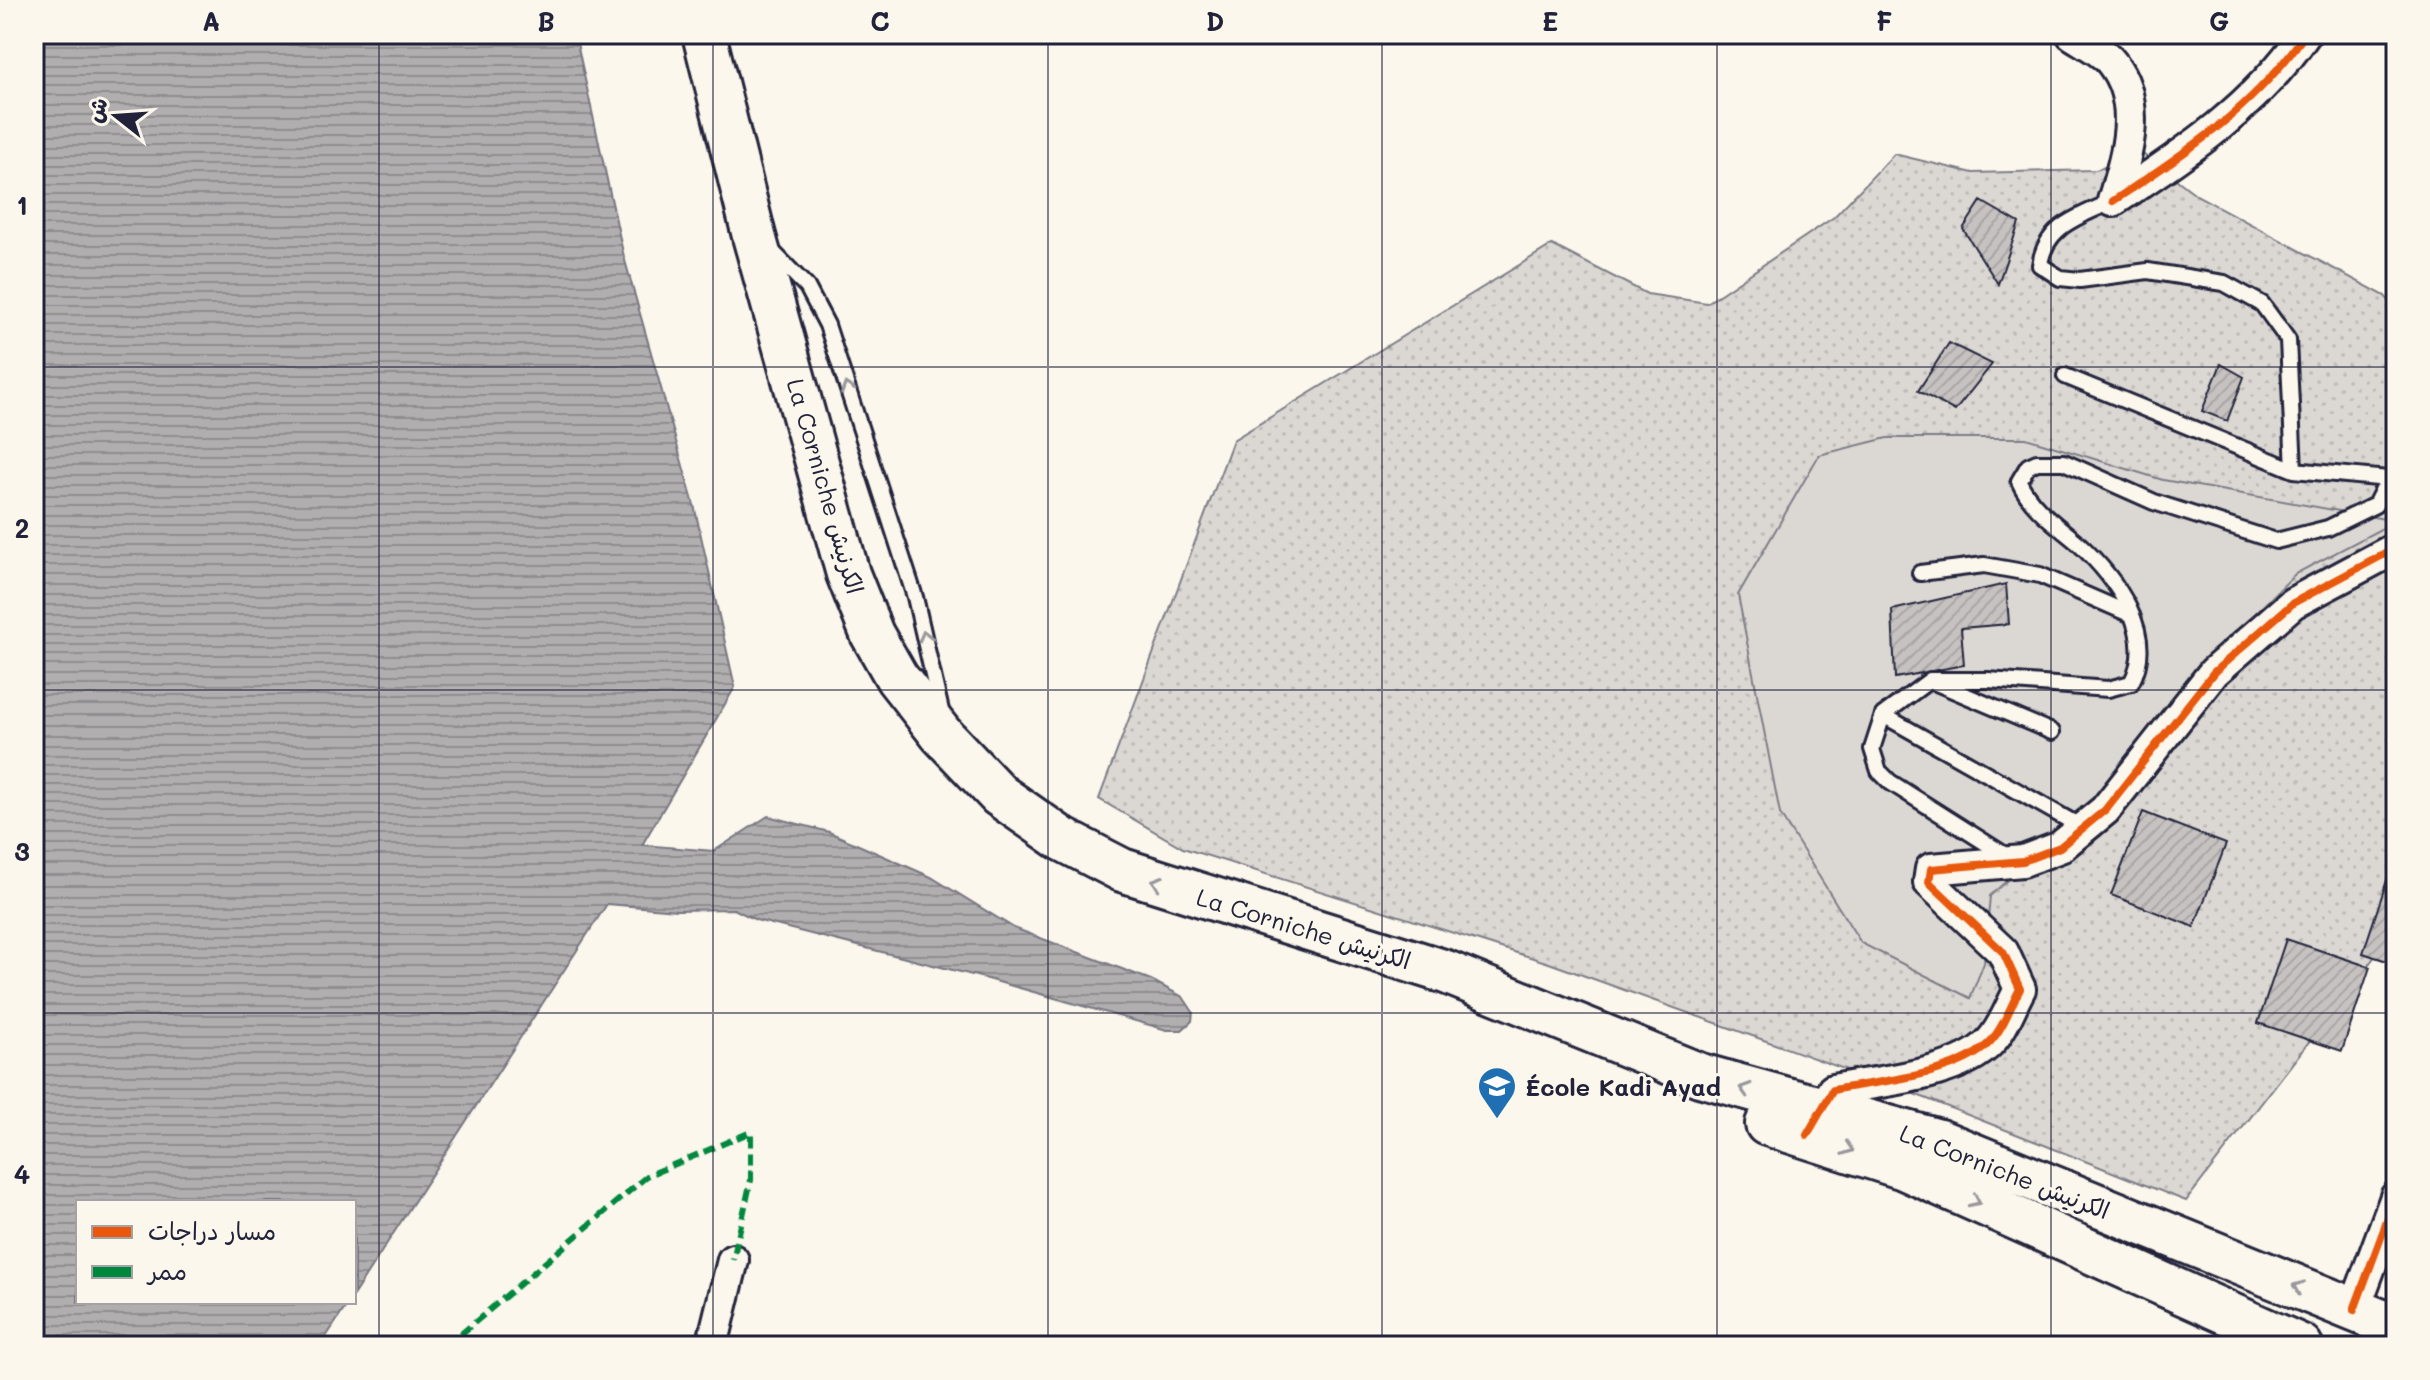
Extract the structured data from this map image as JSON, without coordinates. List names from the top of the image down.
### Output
{
  "streets": {
    "main road": ["La Corniche الكرنيش"]
  },
  "places": {
    "school or university": ["École Kadi Ayad"]
  },
  "legend": ["مسار دراجات", "ممر"],
  "north": "left",
  "grid": {
    "columns": [
      "A",
      "B",
      "C",
      "D",
      "E",
      "F",
      "G"
    ],
    "rows": [
      "1",
      "2",
      "3",
      "4"
    ]
  }
}
